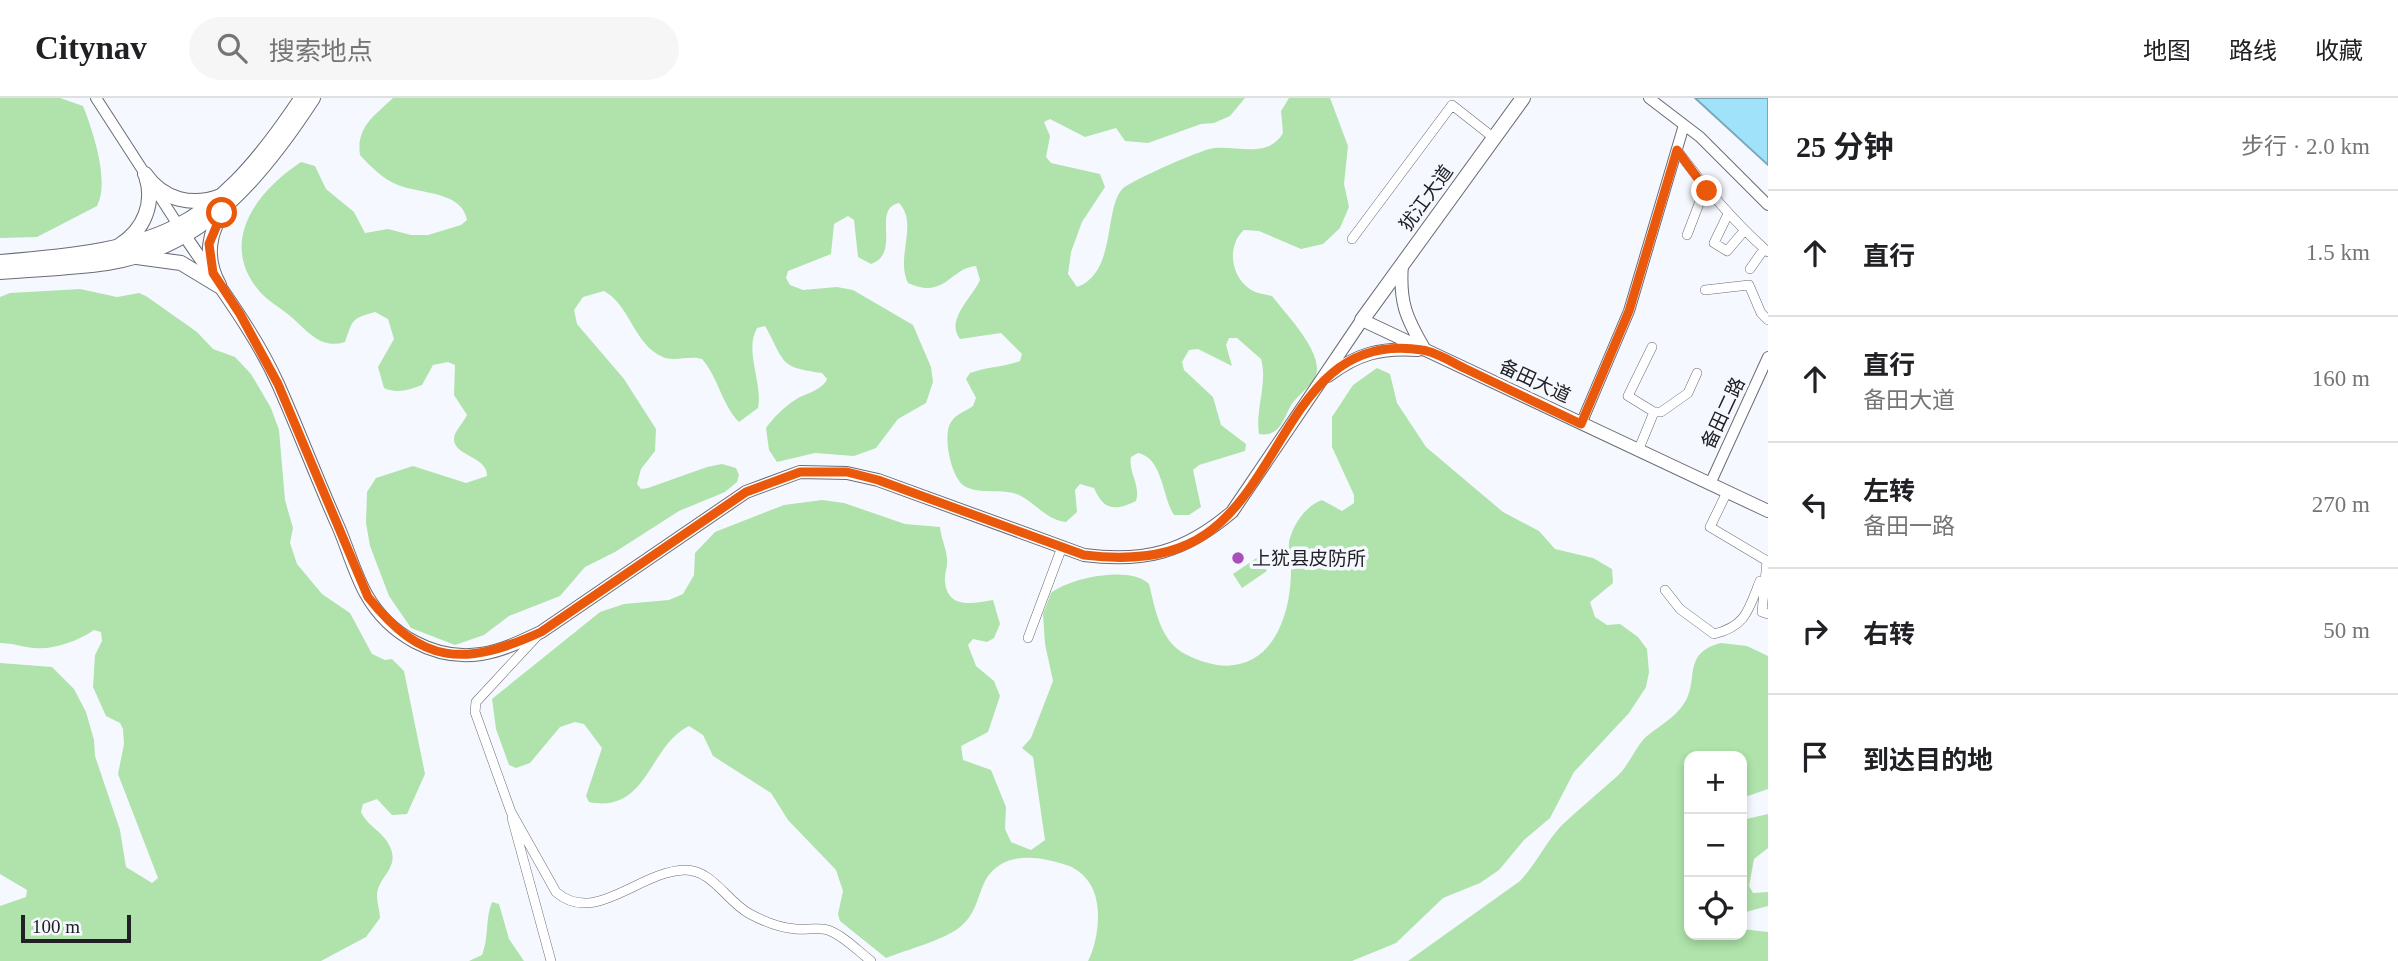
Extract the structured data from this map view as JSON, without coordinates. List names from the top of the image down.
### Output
{
  "streets": {
    "main road": ["犹江大道", "备田大道"],
    "street": ["备田二路"]
  },
  "crossings": [
    ["犹江大道", "备田大道"],
    ["备田大道", "备田二路"]
  ],
  "places": ["上犹县皮防所"],
  "scale_bar": "100 m",
  "page": {
    "header": "Citynav",
    "search": "搜索地点",
    "nav": ["地图", "路线", "收藏"],
    "heading": ["25 分钟", "步行 · 2.0 km"],
    "list": [
      ["直行", "1.5 km"],
      ["直行", "备田大道", "160 m"],
      ["左转", "备田一路", "270 m"],
      ["右转", "50 m"],
      "到达目的地"
    ],
    "map_buttons": ["+", "−"],
    "scale": "100 m"
  }
}
